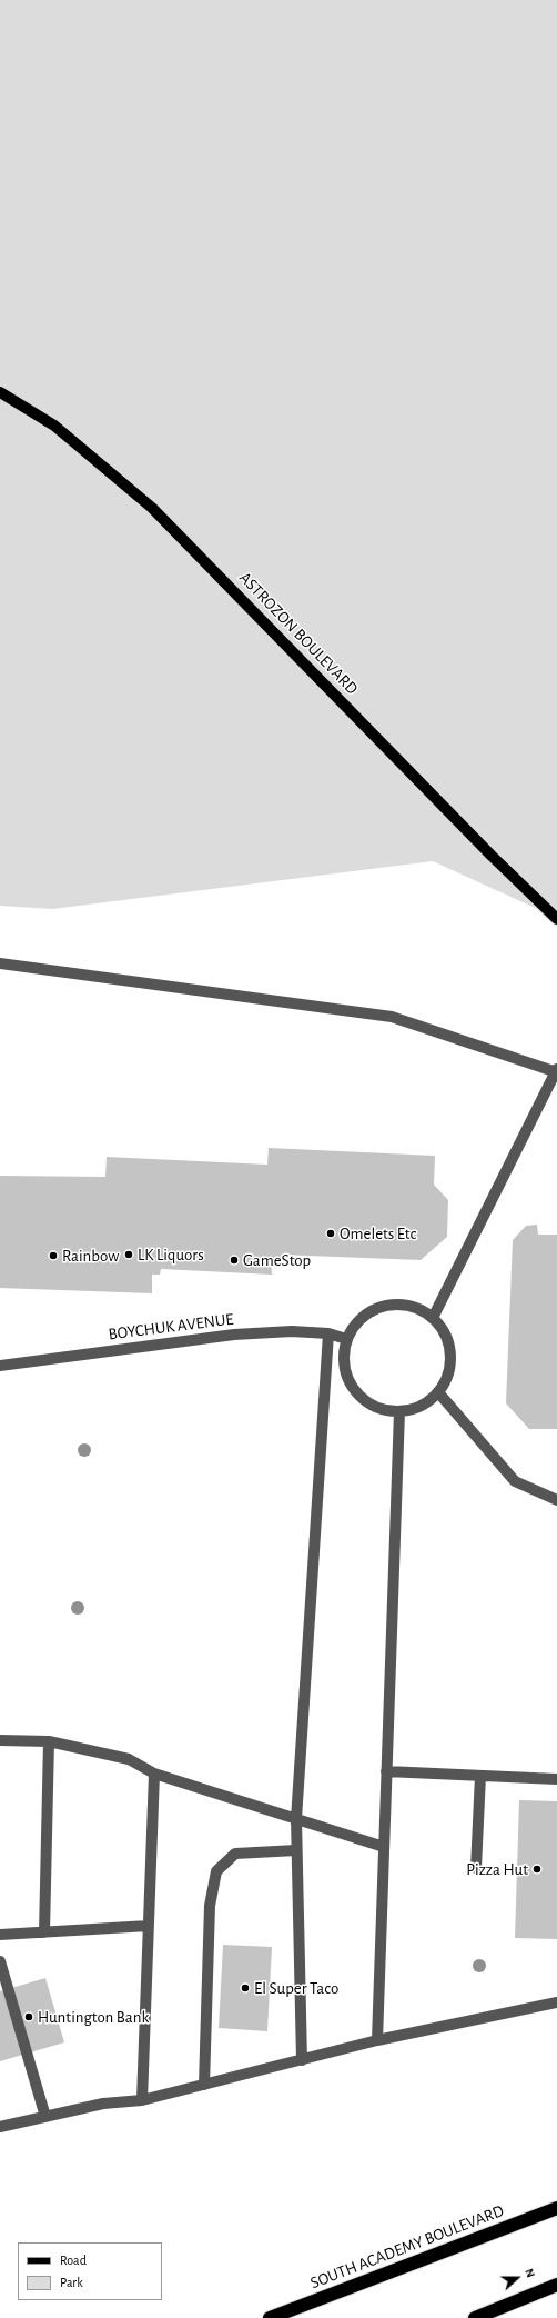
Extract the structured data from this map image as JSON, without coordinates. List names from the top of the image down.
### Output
{
  "streets": {
    "highway": ["SOUTH ACADEMY BOULEVARD"],
    "main road": ["ASTROZON BOULEVARD"],
    "lane": ["BOYCHUK AVENUE"]
  },
  "places": [
    "Omelets Etc",
    "LK Liquors",
    "Rainbow",
    "GameStop",
    "Pizza Hut",
    "El Super Taco",
    "Huntington Bank"
  ],
  "legend": ["Road", "Park"],
  "north": "right"
}
